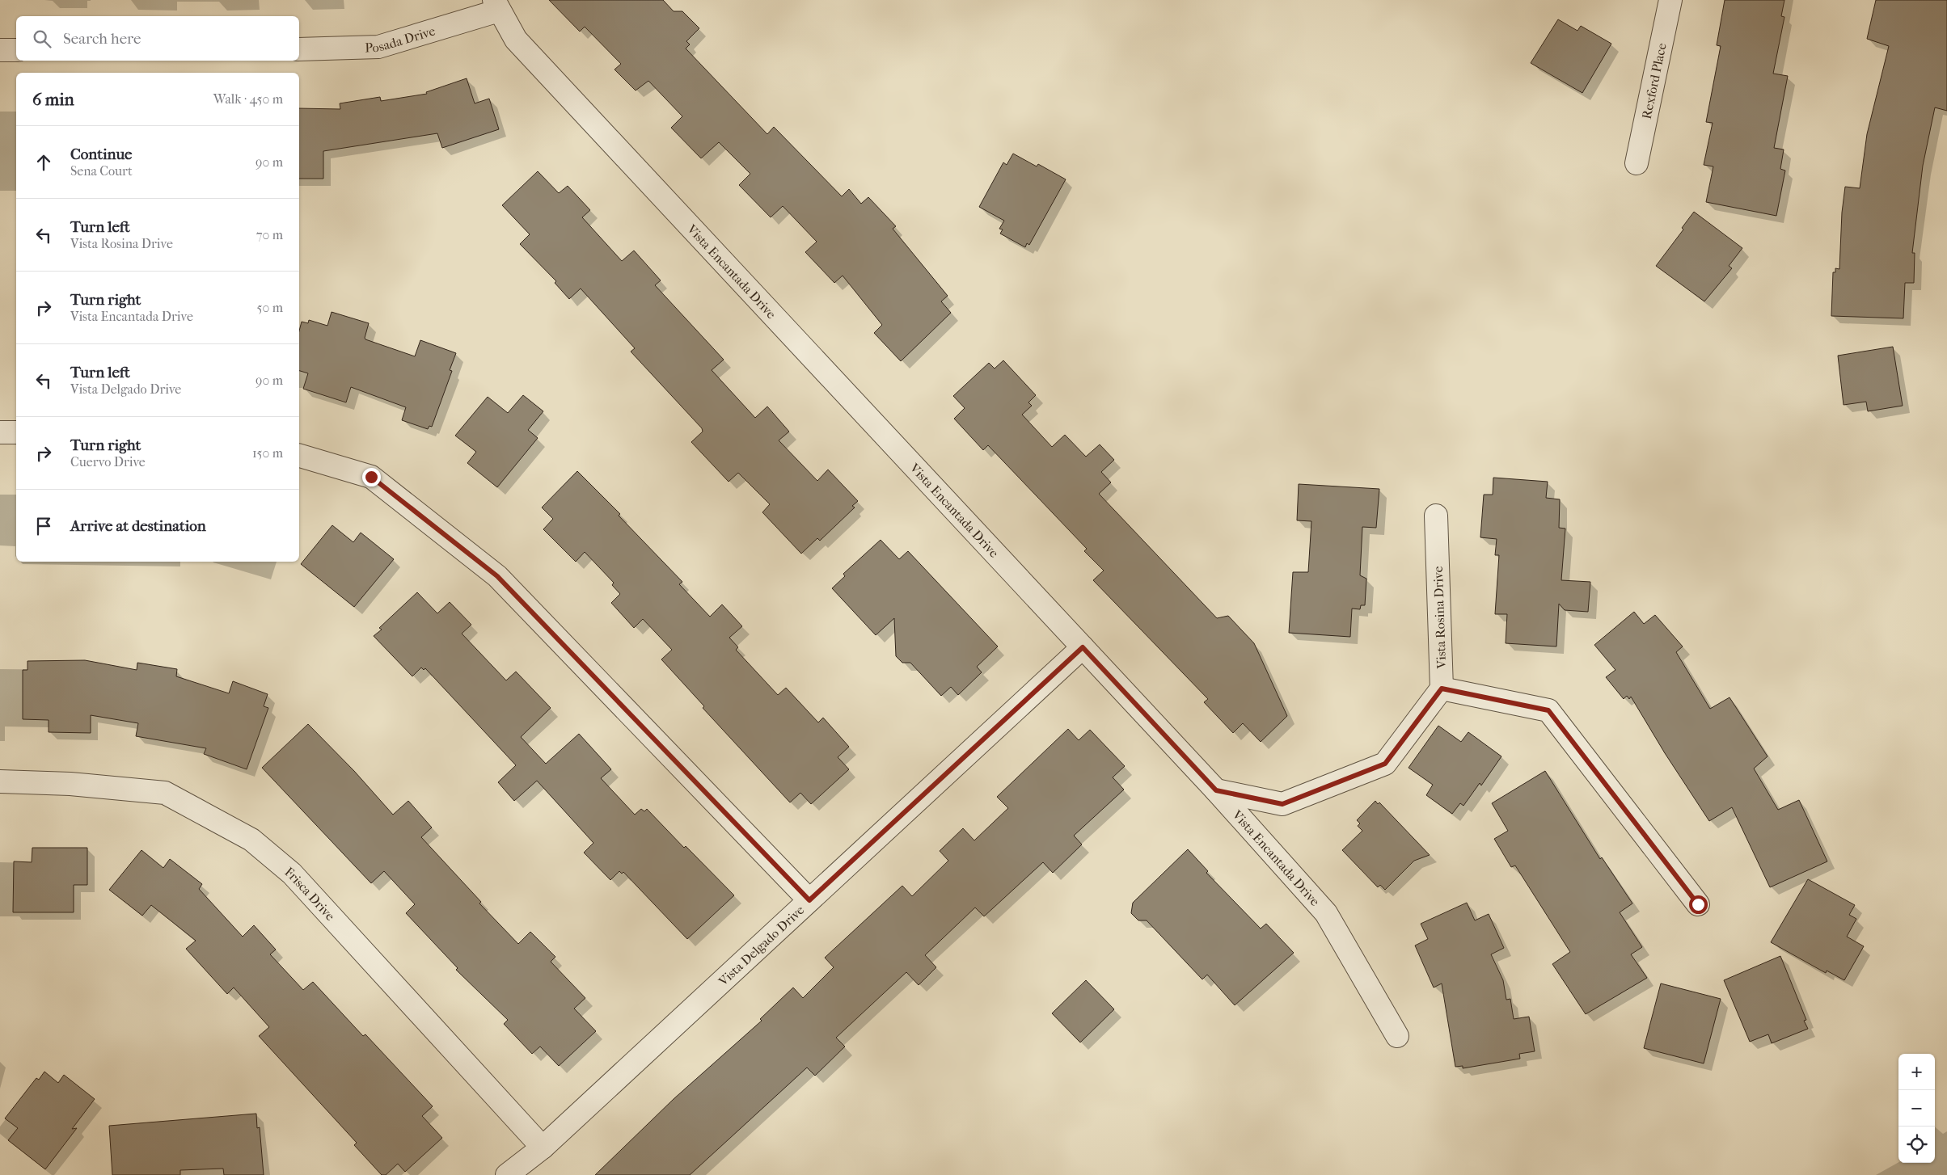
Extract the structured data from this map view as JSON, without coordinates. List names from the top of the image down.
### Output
{
  "streets": {
    "street": [
      "Posada Drive",
      "Rexford Place",
      "Vista Encantada Drive",
      "Vista Rosina Drive",
      "Frisca Drive",
      "Vista Delgado Drive"
    ]
  },
  "crossings": [
    ["Posada Drive", "Vista Encantada Drive"],
    ["Vista Encantada Drive", "Vista Delgado Drive"],
    ["Frisca Drive", "Vista Delgado Drive"]
  ],
  "page": {
    "search": "Search here",
    "heading": ["6 min", "Walk · 450 m"],
    "list": [
      ["Continue", "Sena Court", "90 m"],
      ["Turn left", "Vista Rosina Drive", "70 m"],
      ["Turn right", "Vista Encantada Drive", "50 m"],
      ["Turn left", "Vista Delgado Drive", "90 m"],
      ["Turn right", "Cuervo Drive", "150 m"],
      "Arrive at destination"
    ],
    "map_buttons": ["+", "−"]
  }
}
